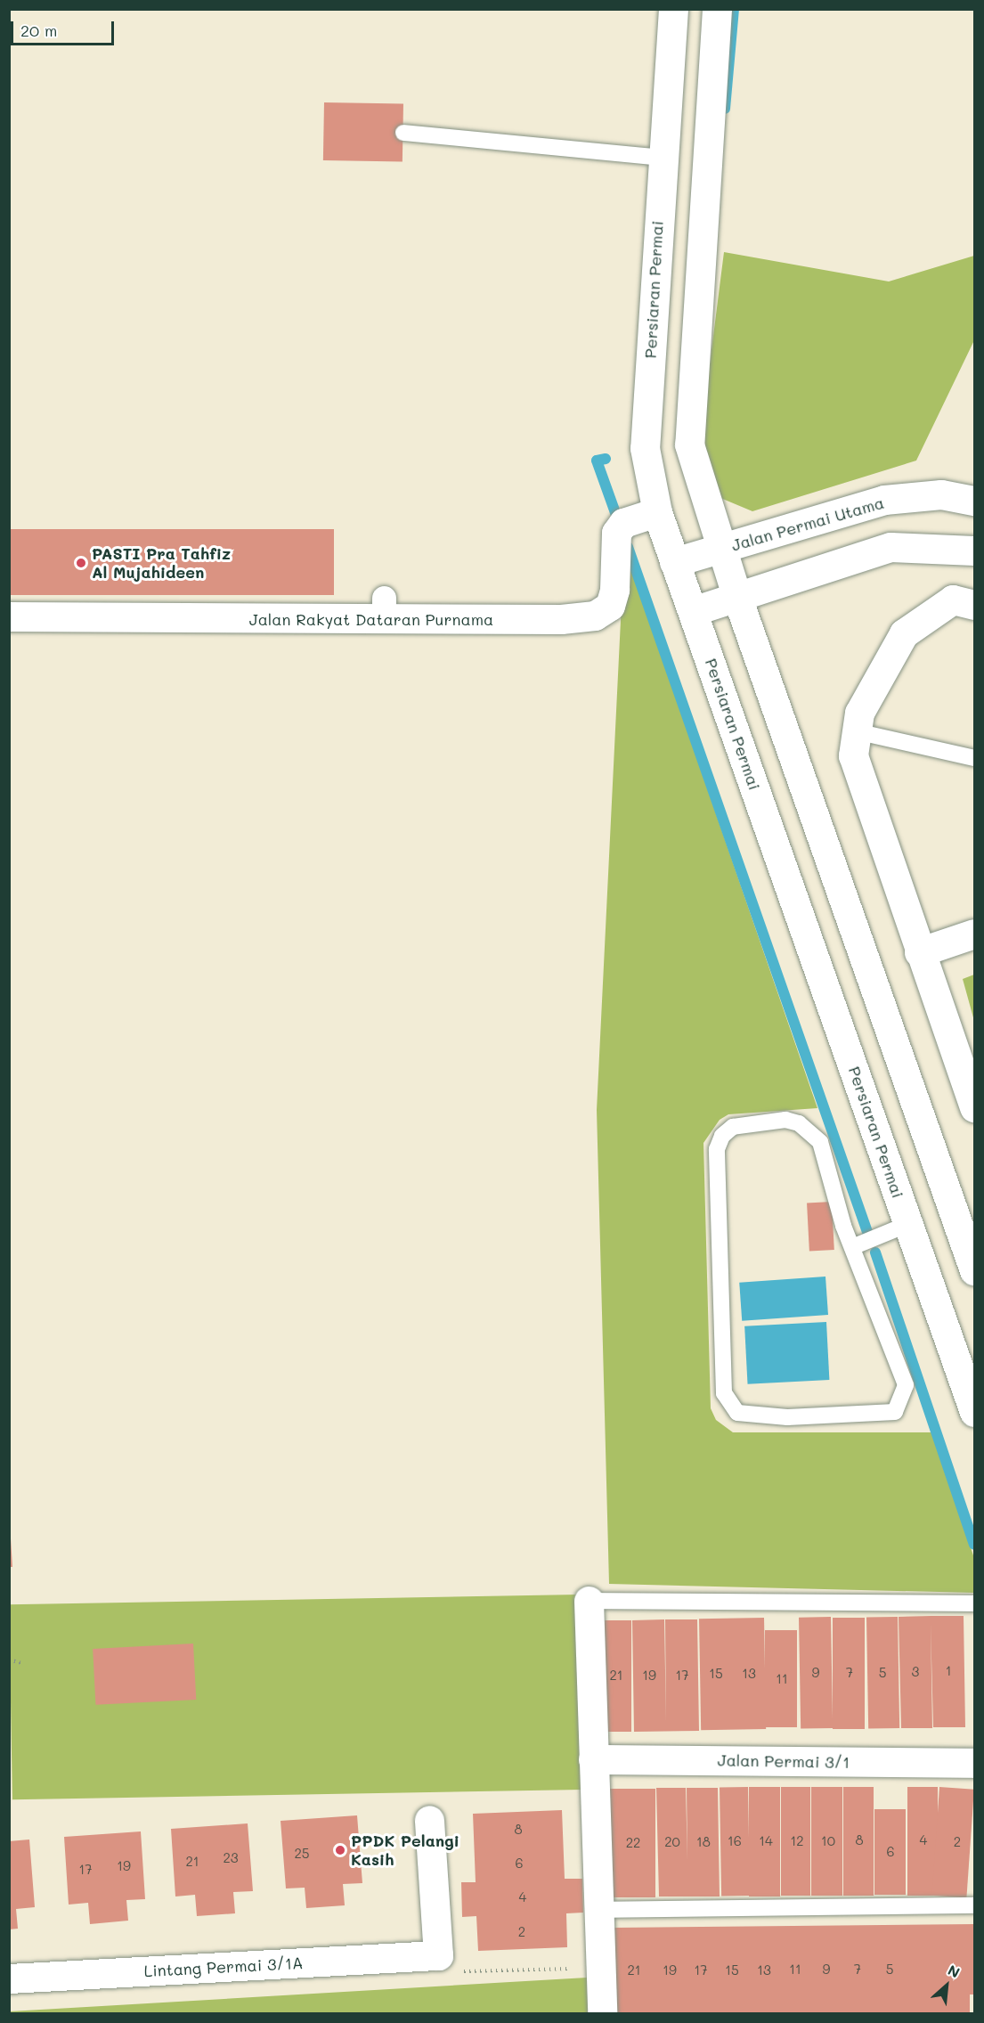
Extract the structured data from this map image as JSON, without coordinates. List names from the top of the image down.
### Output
{
  "streets": {
    "street": [
      "Persiaran Permai",
      "Jalan Permai Utama",
      "Jalan Rakyat Dataran Purnama",
      "Jalan Permai 3/1",
      "Lintang Permai 3/1A"
    ]
  },
  "crossings": [
    ["Persiaran Permai", "Jalan Permai Utama"],
    ["Persiaran Permai", "Jalan Rakyat Dataran Purnama"]
  ],
  "places": ["PASTI Pra Tahfiz Al Mujahideen", "PPDK Pelangi Kasih"],
  "house_numbers": [
    "1",
    "3",
    "9",
    "7",
    "5",
    "15",
    "13",
    "21",
    "19",
    "17",
    "11",
    "8",
    "8",
    "4",
    "16",
    "14",
    "12",
    "10",
    "20",
    "18",
    "2",
    "22",
    "6",
    "25",
    "23",
    "21",
    "6",
    "19",
    "17",
    "4",
    "2",
    "11",
    "9",
    "7",
    "5",
    "21",
    "19",
    "17",
    "15",
    "13"
  ],
  "scale_bar": "20 m",
  "north": "top right"
}
